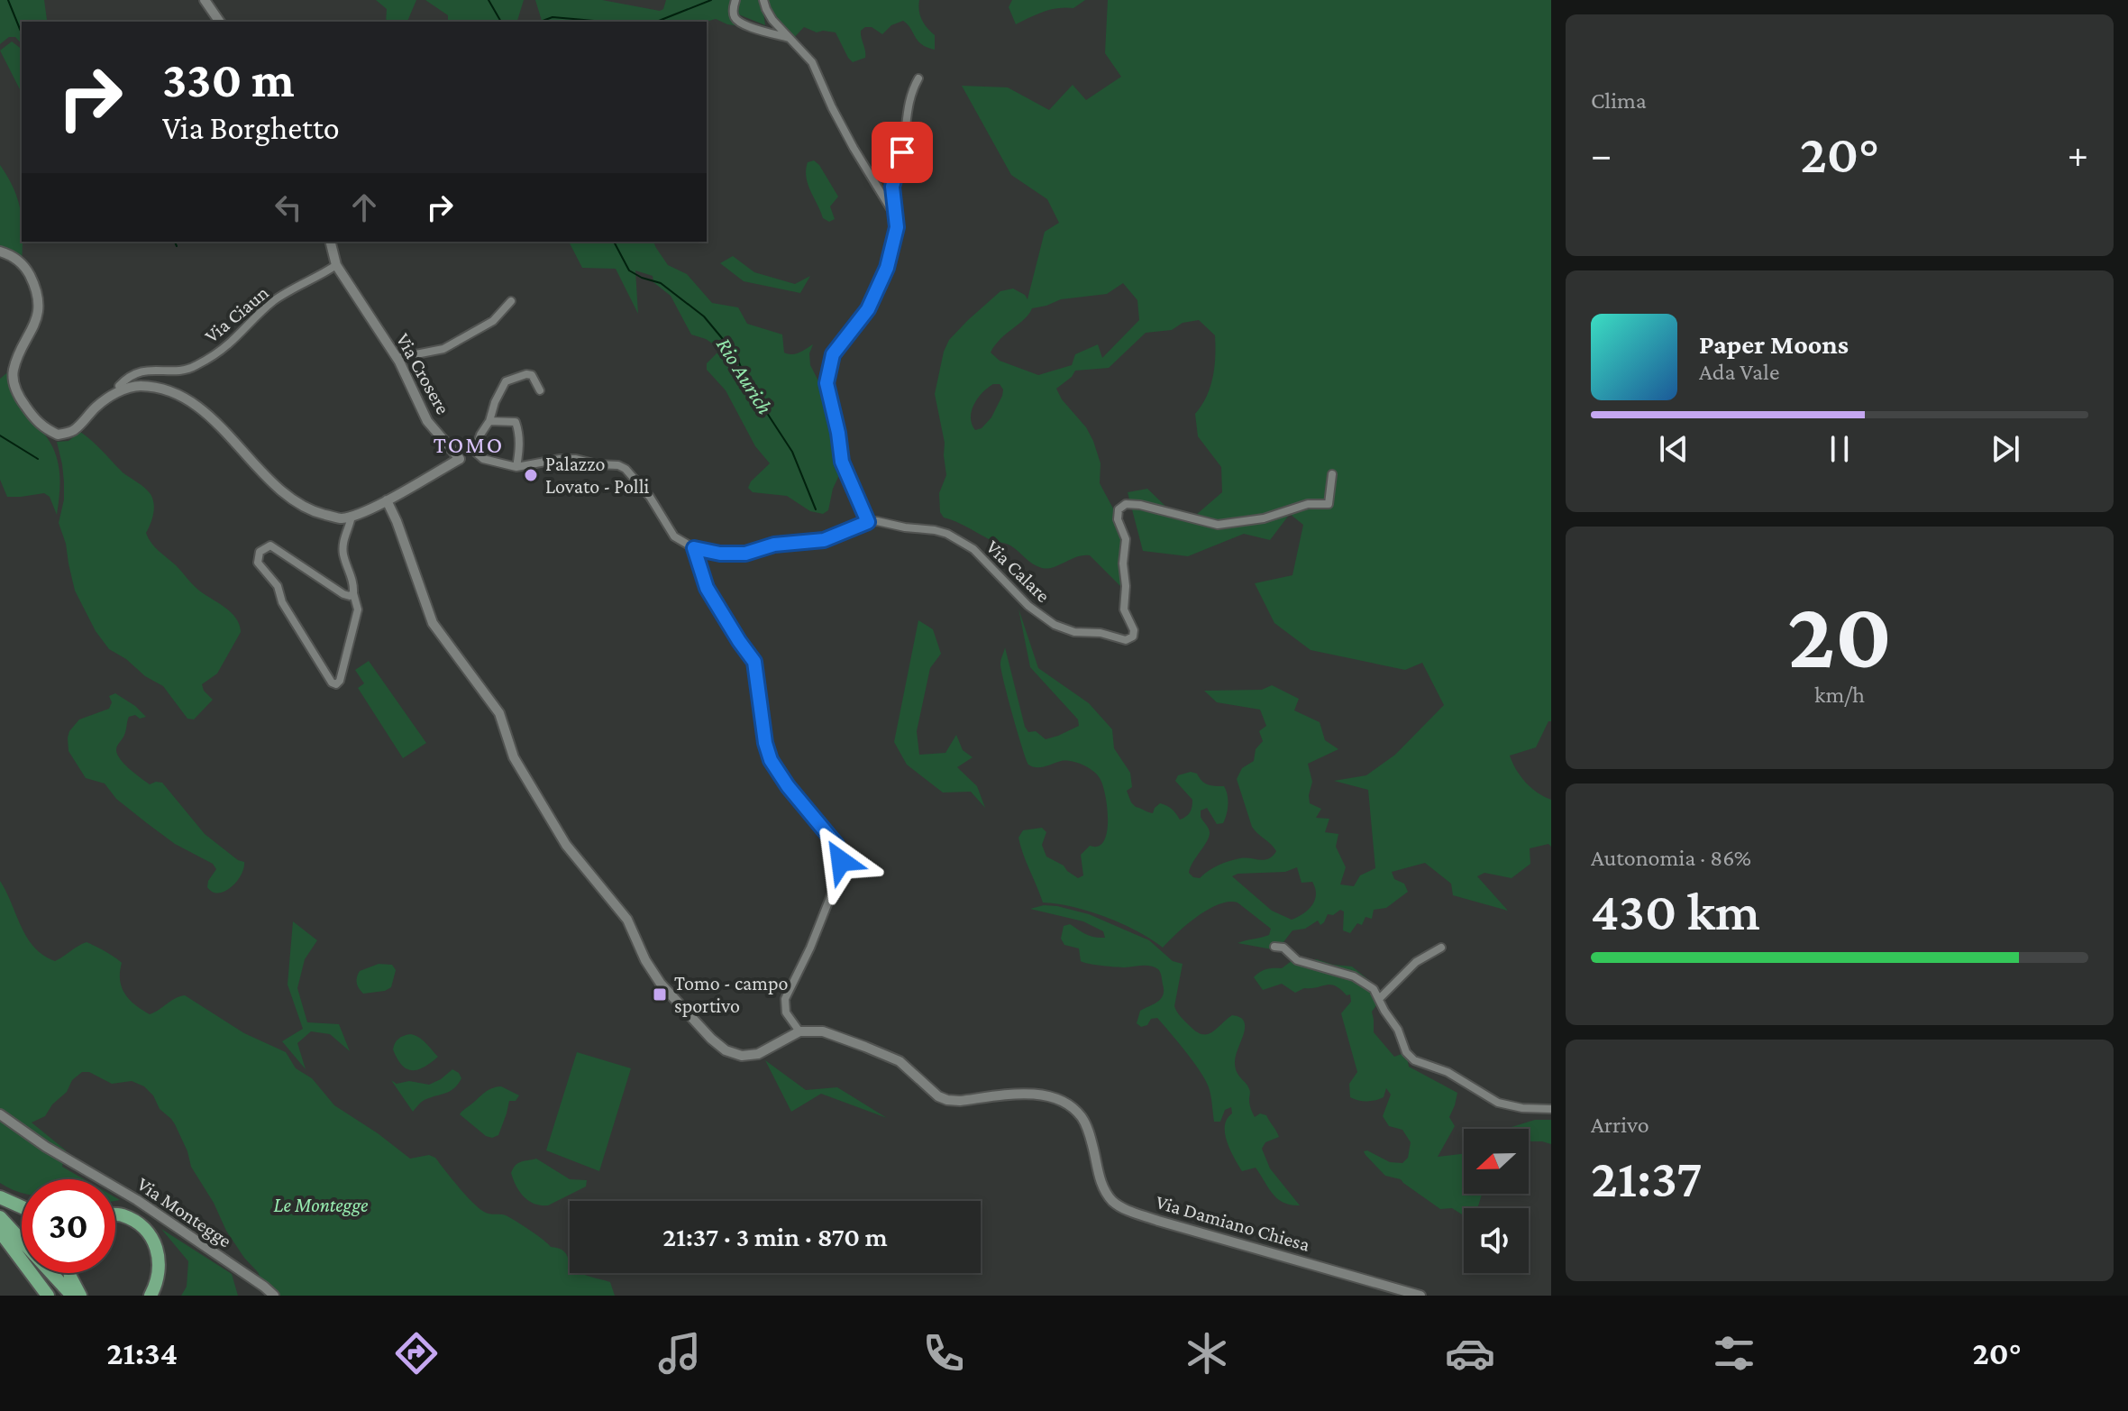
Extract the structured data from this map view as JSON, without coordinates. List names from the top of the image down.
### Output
{
  "streets": {
    "street": [
      "Via Ciaun",
      "Via Crosere",
      "Via Calare",
      "Via Montegge",
      "Via Damiano Chiesa"
    ]
  },
  "crossings": [
    ["Via Ciaun", "Via Crosere"]
  ],
  "districts": ["TOMO"],
  "water": ["Rio Aurich"],
  "parks": ["Le Montegge"],
  "places": {
    "other": ["Palazzo Lovato - Polli"],
    "transit": ["Tomo - campo sportivo"]
  },
  "north": "left",
  "page": {
    "tile": [
      "Clima",
      ["20", "km/h"],
      ["Autonomia · 86%", "430 km"],
      ["Arrivo", "21:37"]
    ],
    "turn": ["330 m", "Via Borghetto"],
    "heat": ["−", "20°", "+"],
    "song": ["Paper Moons", "Ada Vale"],
    "limit": "30",
    "trip": "21:37 · 3 min · 870 m",
    "tabs": ["21:34", "20°"]
  }
}
